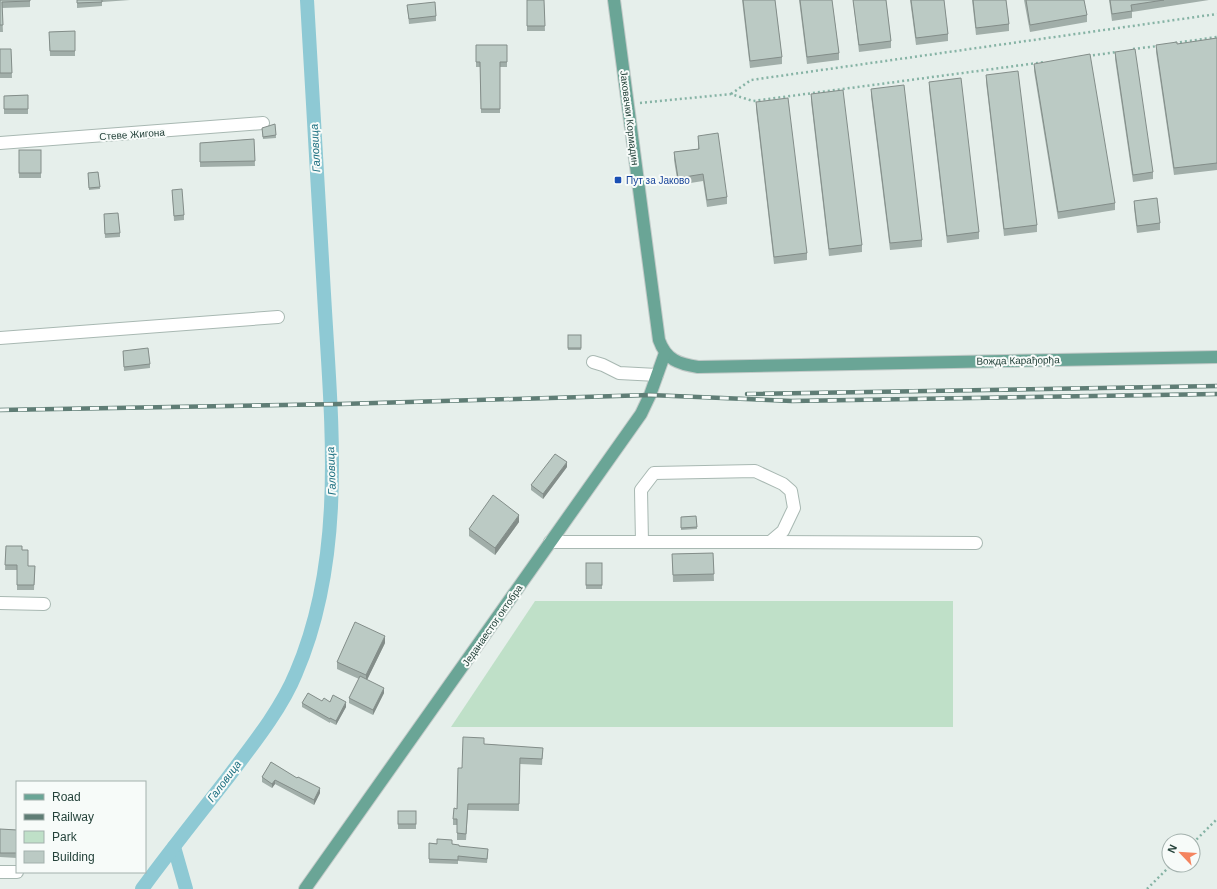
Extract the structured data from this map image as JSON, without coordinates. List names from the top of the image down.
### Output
{
  "streets": {
    "main road": ["Јаковачки Кормадин", "Вожда Карађорђа", "Једанаестог октобра"],
    "street": ["Стеве Жигона"]
  },
  "crossings": [
    ["Јаковачки Кормадин", "Вожда Карађорђа"],
    ["Јаковачки Кормадин", "Једанаестог октобра"],
    ["Вожда Карађорђа", "Једанаестог октобра"]
  ],
  "water": ["Галовица"],
  "places": {
    "transit": ["Пут за Јаково"]
  },
  "legend": [
    "Road",
    "Railway",
    "Park",
    "Building"
  ],
  "north": "top left"
}
